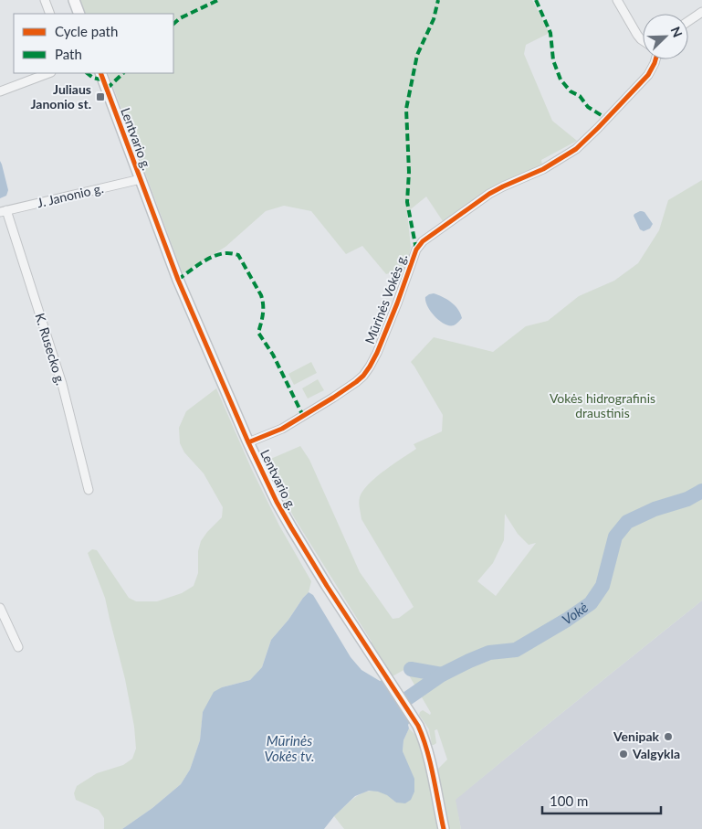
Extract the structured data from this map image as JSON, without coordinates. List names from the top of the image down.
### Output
{
  "streets": {
    "main road": ["Lentvario g."],
    "street": ["J. Janonio g.", "Mūrinės Vokės g.", "K. Rusecko g."]
  },
  "crossings": [
    ["Lentvario g.", "J. Janonio g."],
    ["Lentvario g.", "Mūrinės Vokės g."],
    ["J. Janonio g.", "K. Rusecko g."]
  ],
  "water": ["Vokė", "Mūrinės Vokės tv."],
  "parks": ["Vokės hidrografinis draustinis"],
  "places": {
    "transit": ["Juliaus Janonio st."],
    "other": ["Venipak", "Valgykla"]
  },
  "legend": ["Cycle path", "Path"],
  "scale_bar": "100 m",
  "north": "top right"
}
